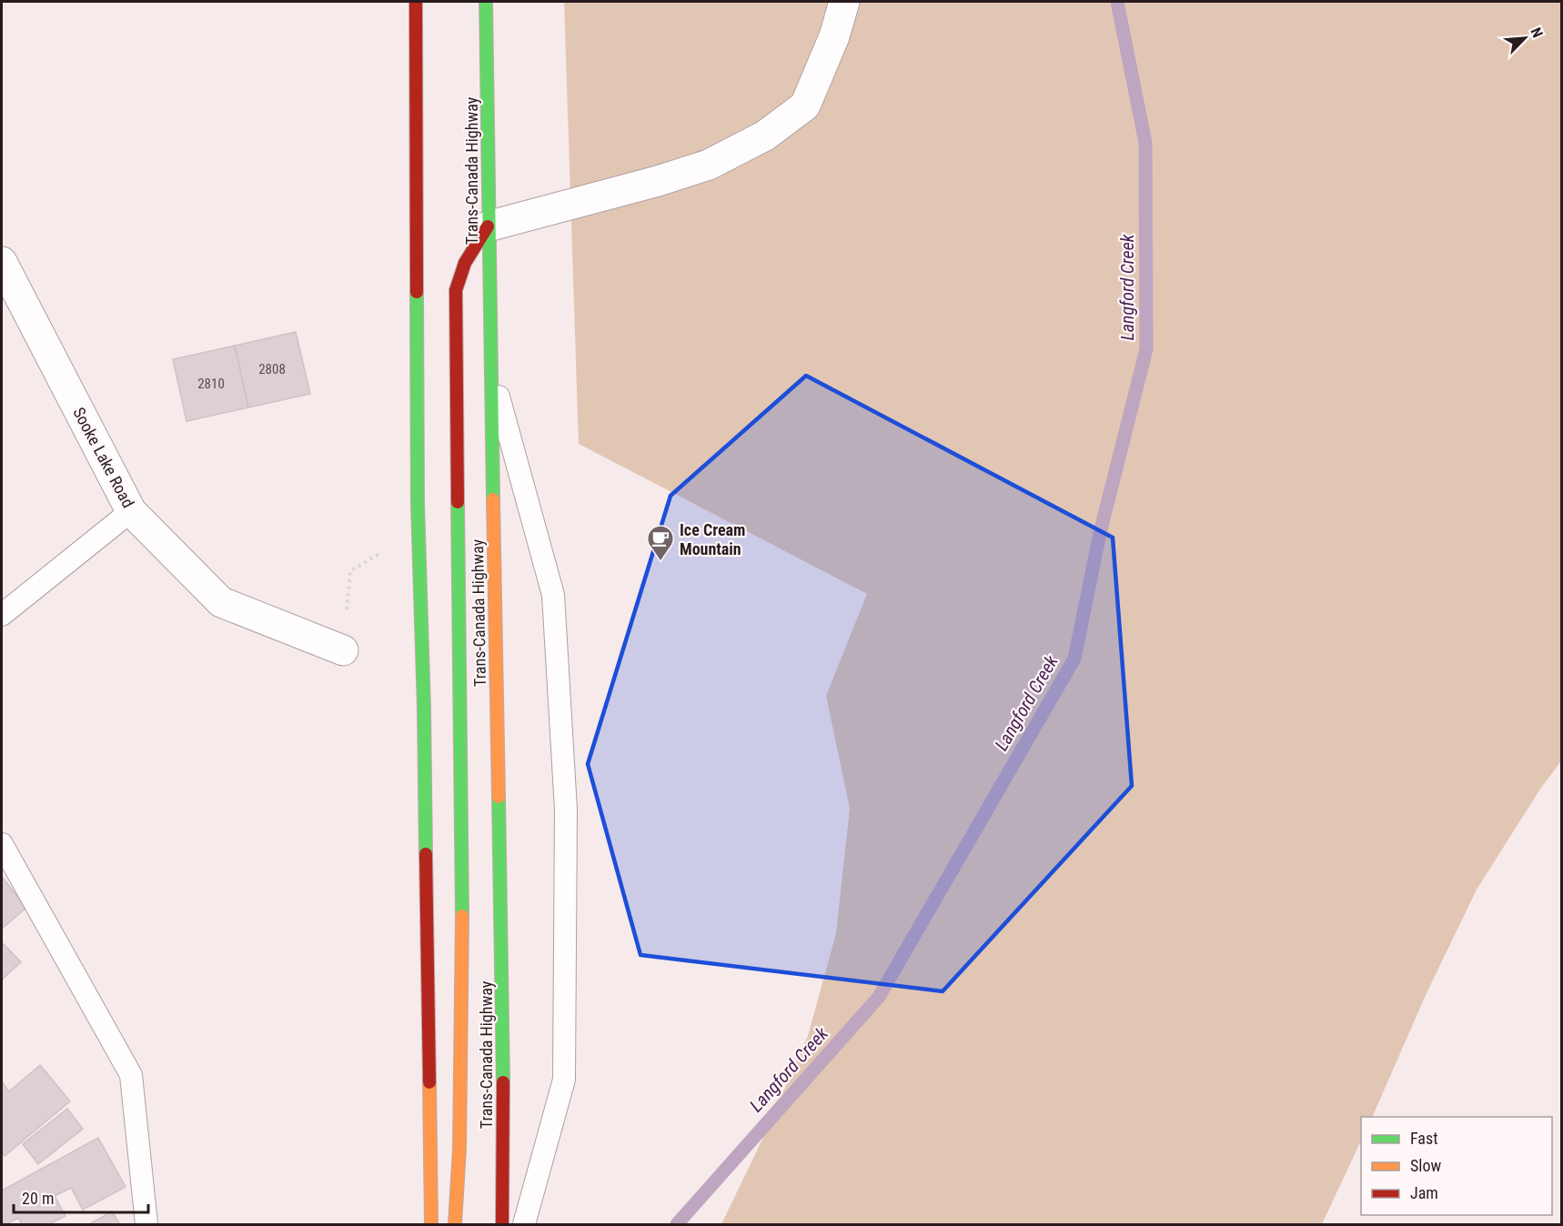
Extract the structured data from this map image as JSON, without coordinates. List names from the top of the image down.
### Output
{
  "streets": {
    "highway": ["Trans-Canada Highway"],
    "street": ["Sooke Lake Road"]
  },
  "water": ["Langford Creek"],
  "places": {
    "cafe": ["Ice Cream Mountain"]
  },
  "house_numbers": ["2808", "2810"],
  "legend": ["Fast", "Slow", "Jam"],
  "scale_bar": "20 m",
  "north": "top right"
}
